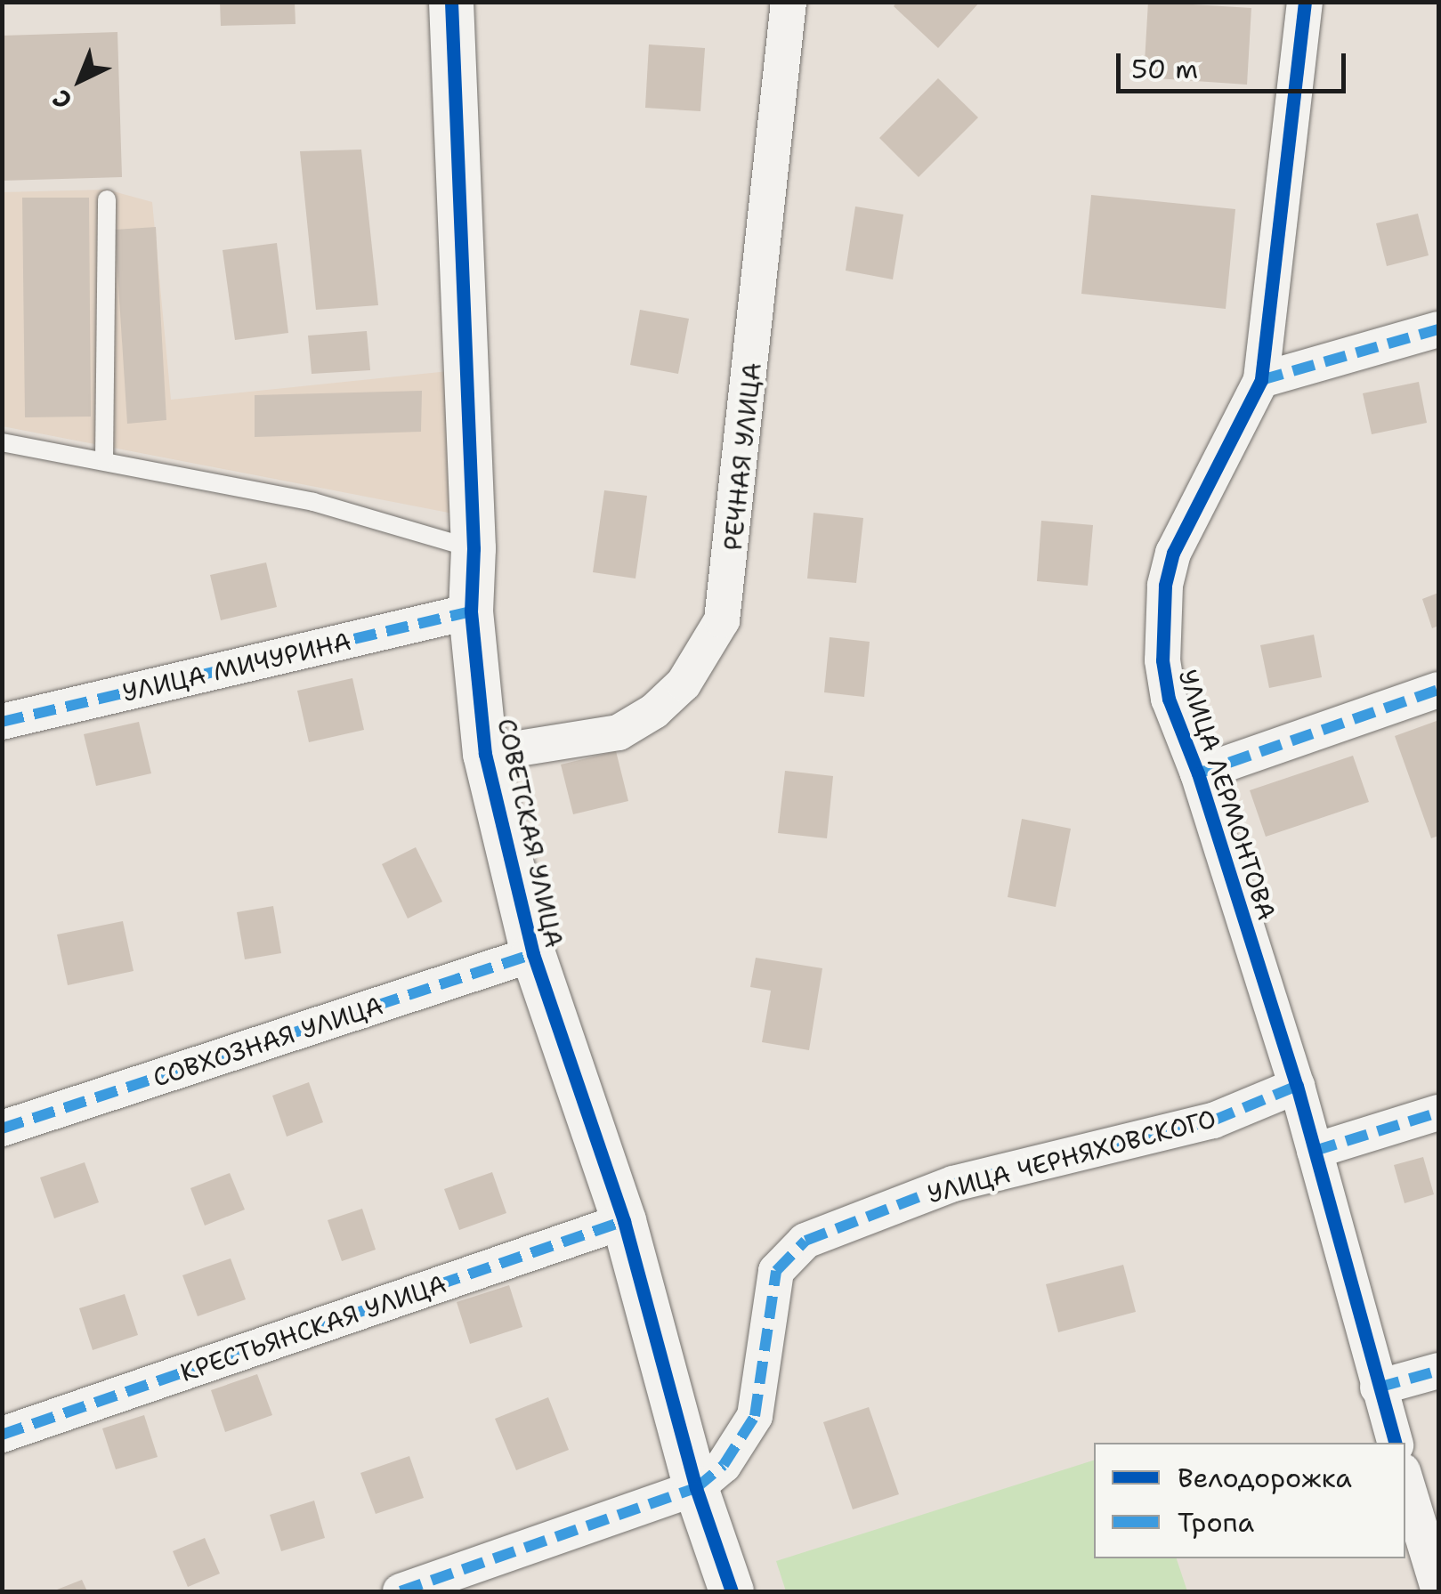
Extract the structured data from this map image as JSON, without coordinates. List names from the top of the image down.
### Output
{
  "streets": {
    "street": [
      "РЕЧНАЯ УЛИЦА",
      "УЛИЦА МИЧУРИНА",
      "УЛИЦА ЛЕРМОНТОВА",
      "СОВЕТСКАЯ УЛИЦА",
      "СОВХОЗНАЯ УЛИЦА",
      "УЛИЦА ЧЕРНЯХОВСКОГО",
      "КРЕСТЬЯНСКАЯ УЛИЦА"
    ]
  },
  "crossings": [
    ["РЕЧНАЯ УЛИЦА", "СОВЕТСКАЯ УЛИЦА"],
    ["УЛИЦА МИЧУРИНА", "СОВЕТСКАЯ УЛИЦА"],
    ["УЛИЦА ЛЕРМОНТОВА", "УЛИЦА ЧЕРНЯХОВСКОГО"],
    ["СОВЕТСКАЯ УЛИЦА", "СОВХОЗНАЯ УЛИЦА"],
    ["СОВЕТСКАЯ УЛИЦА", "УЛИЦА ЧЕРНЯХОВСКОГО"],
    ["СОВЕТСКАЯ УЛИЦА", "КРЕСТЬЯНСКАЯ УЛИЦА"]
  ],
  "legend": ["Велодорожка", "Тропа"],
  "scale_bar": "50 m",
  "north": "bottom left"
}
